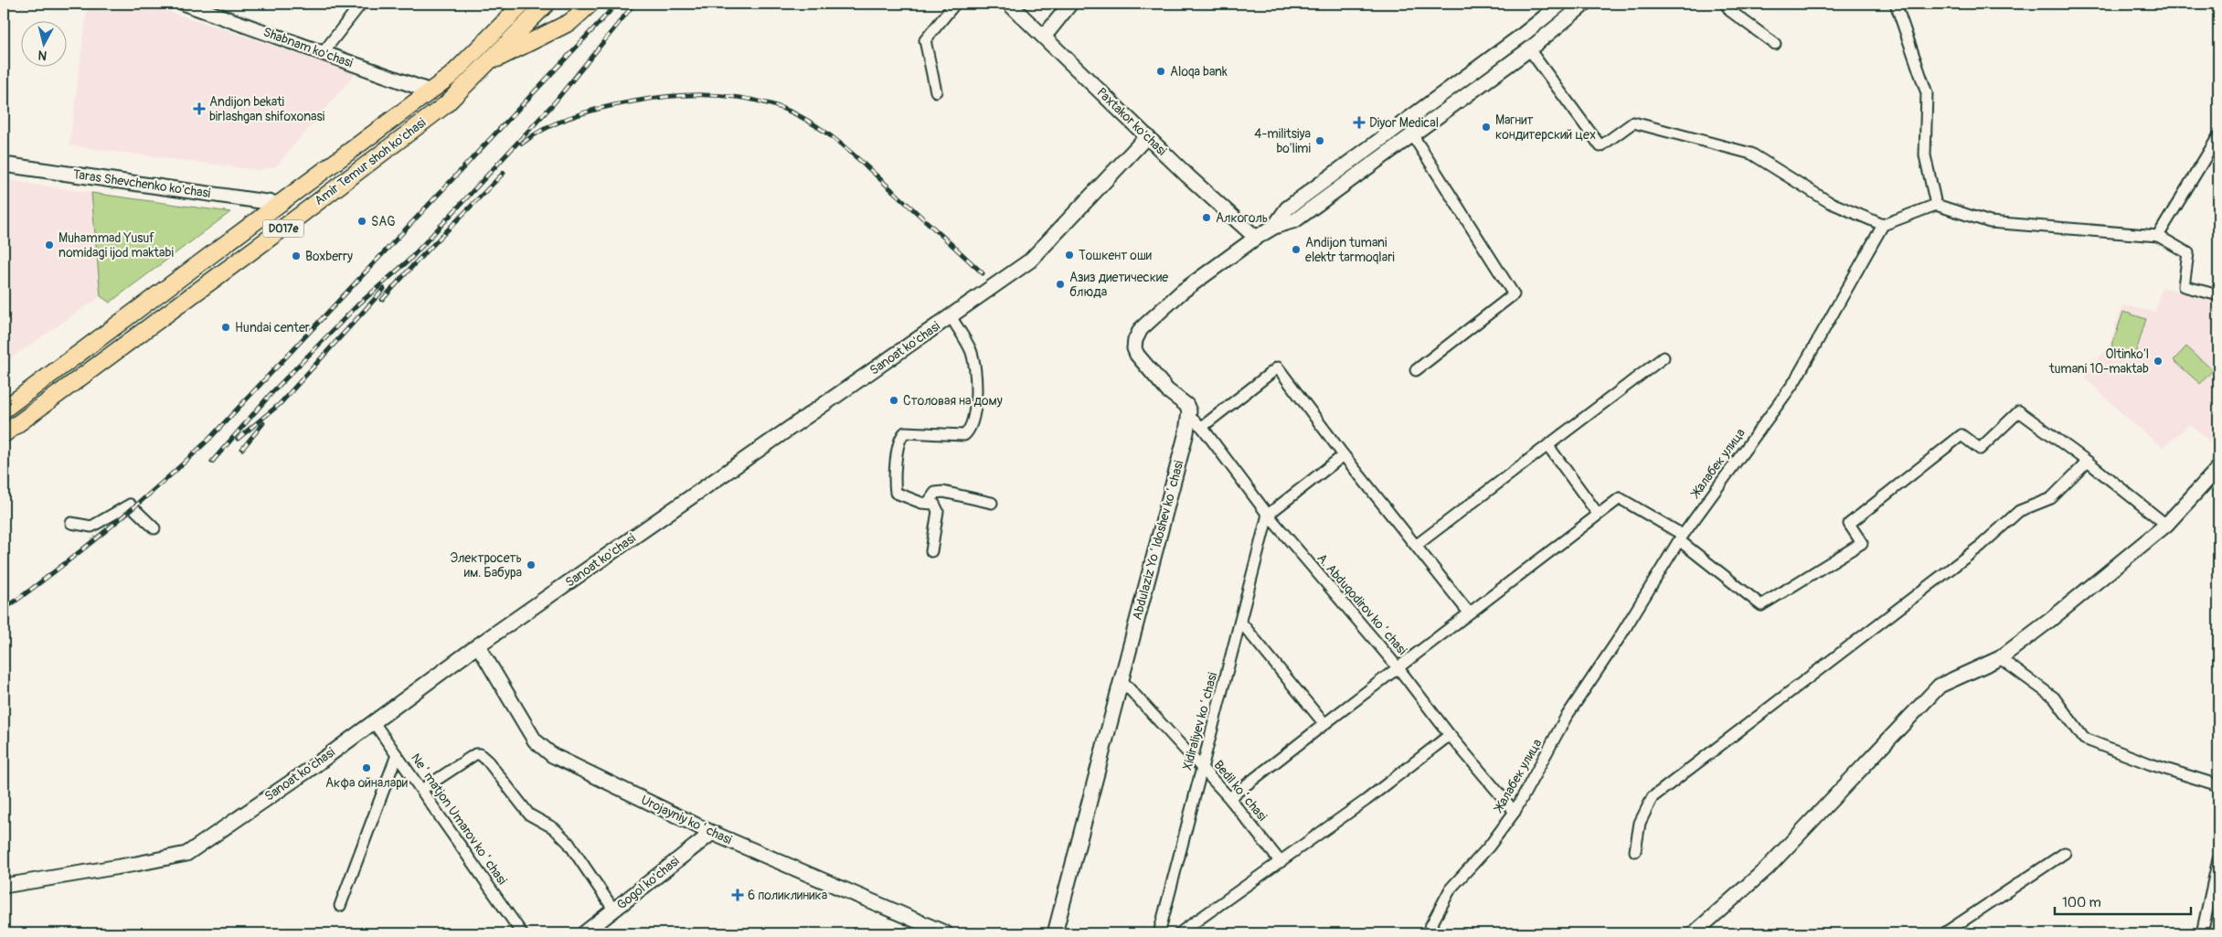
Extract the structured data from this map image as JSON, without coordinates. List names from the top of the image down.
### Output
{
  "streets": {
    "main road": [
      "Shabnam ko'chasi",
      "Paxtakor ko'chasi",
      "Amir Temur shoh ko'chasi",
      "Taras Shevchenko ko'chasi",
      "D017e",
      "Sanoat ko'chasi",
      "Abdulaziz Yoʻldoshev koʻchasi",
      "Urоjayniy koʻchasi",
      "Gogol ko'chasi"
    ],
    "street": [
      "Жалабек улица",
      "A. Abduqodirov koʻchasi",
      "Xidiraliyev koʻchasi",
      "Bedil koʻchasi",
      "Neʻmatjon Umarov koʻchasi"
    ]
  },
  "crossings": [
    ["Shabnam ko'chasi", "Amir Temur shoh ko'chasi"],
    ["Paxtakor ko'chasi", "Sanoat ko'chasi"],
    ["Amir Temur shoh ko'chasi", "Taras Shevchenko ko'chasi"],
    ["Sanoat ko'chasi", "Neʻmatjon Umarov koʻchasi"],
    ["Sanoat ko'chasi", "Urоjayniy koʻchasi"],
    ["Жалабек улица", "A. Abduqodirov koʻchasi"],
    ["Abdulaziz Yoʻldoshev koʻchasi", "A. Abduqodirov koʻchasi"],
    ["Abdulaziz Yoʻldoshev koʻchasi", "Bedil koʻchasi"],
    ["A. Abduqodirov koʻchasi", "Xidiraliyev koʻchasi"],
    ["Xidiraliyev koʻchasi", "Bedil koʻchasi"],
    ["Urоjayniy koʻchasi", "Gogol ko'chasi"]
  ],
  "places": {
    "other": [
      "Aloqa bank",
      "Магнит кондитерский цех",
      "4-militsiya bo'limi",
      "Алкоголь",
      "SAG",
      "Muhammad Yusuf nomidagi ijod maktabi",
      "Andijon tumani elektr tarmoqlari",
      "Тошкент оши",
      "Boxberry",
      "Азиз диетические блюда",
      "Hundai center",
      "Oltinko'l tumani 10-maktab",
      "Столовая на дому",
      "Электросеть им. Бабура",
      "Акфа ойналари"
    ],
    "health": ["Аndijon bekati birlashgan shifoxonasi", "Diyor Medical", "6 поликлиника"]
  },
  "scale_bar": "100 m",
  "north": "bottom"
}
